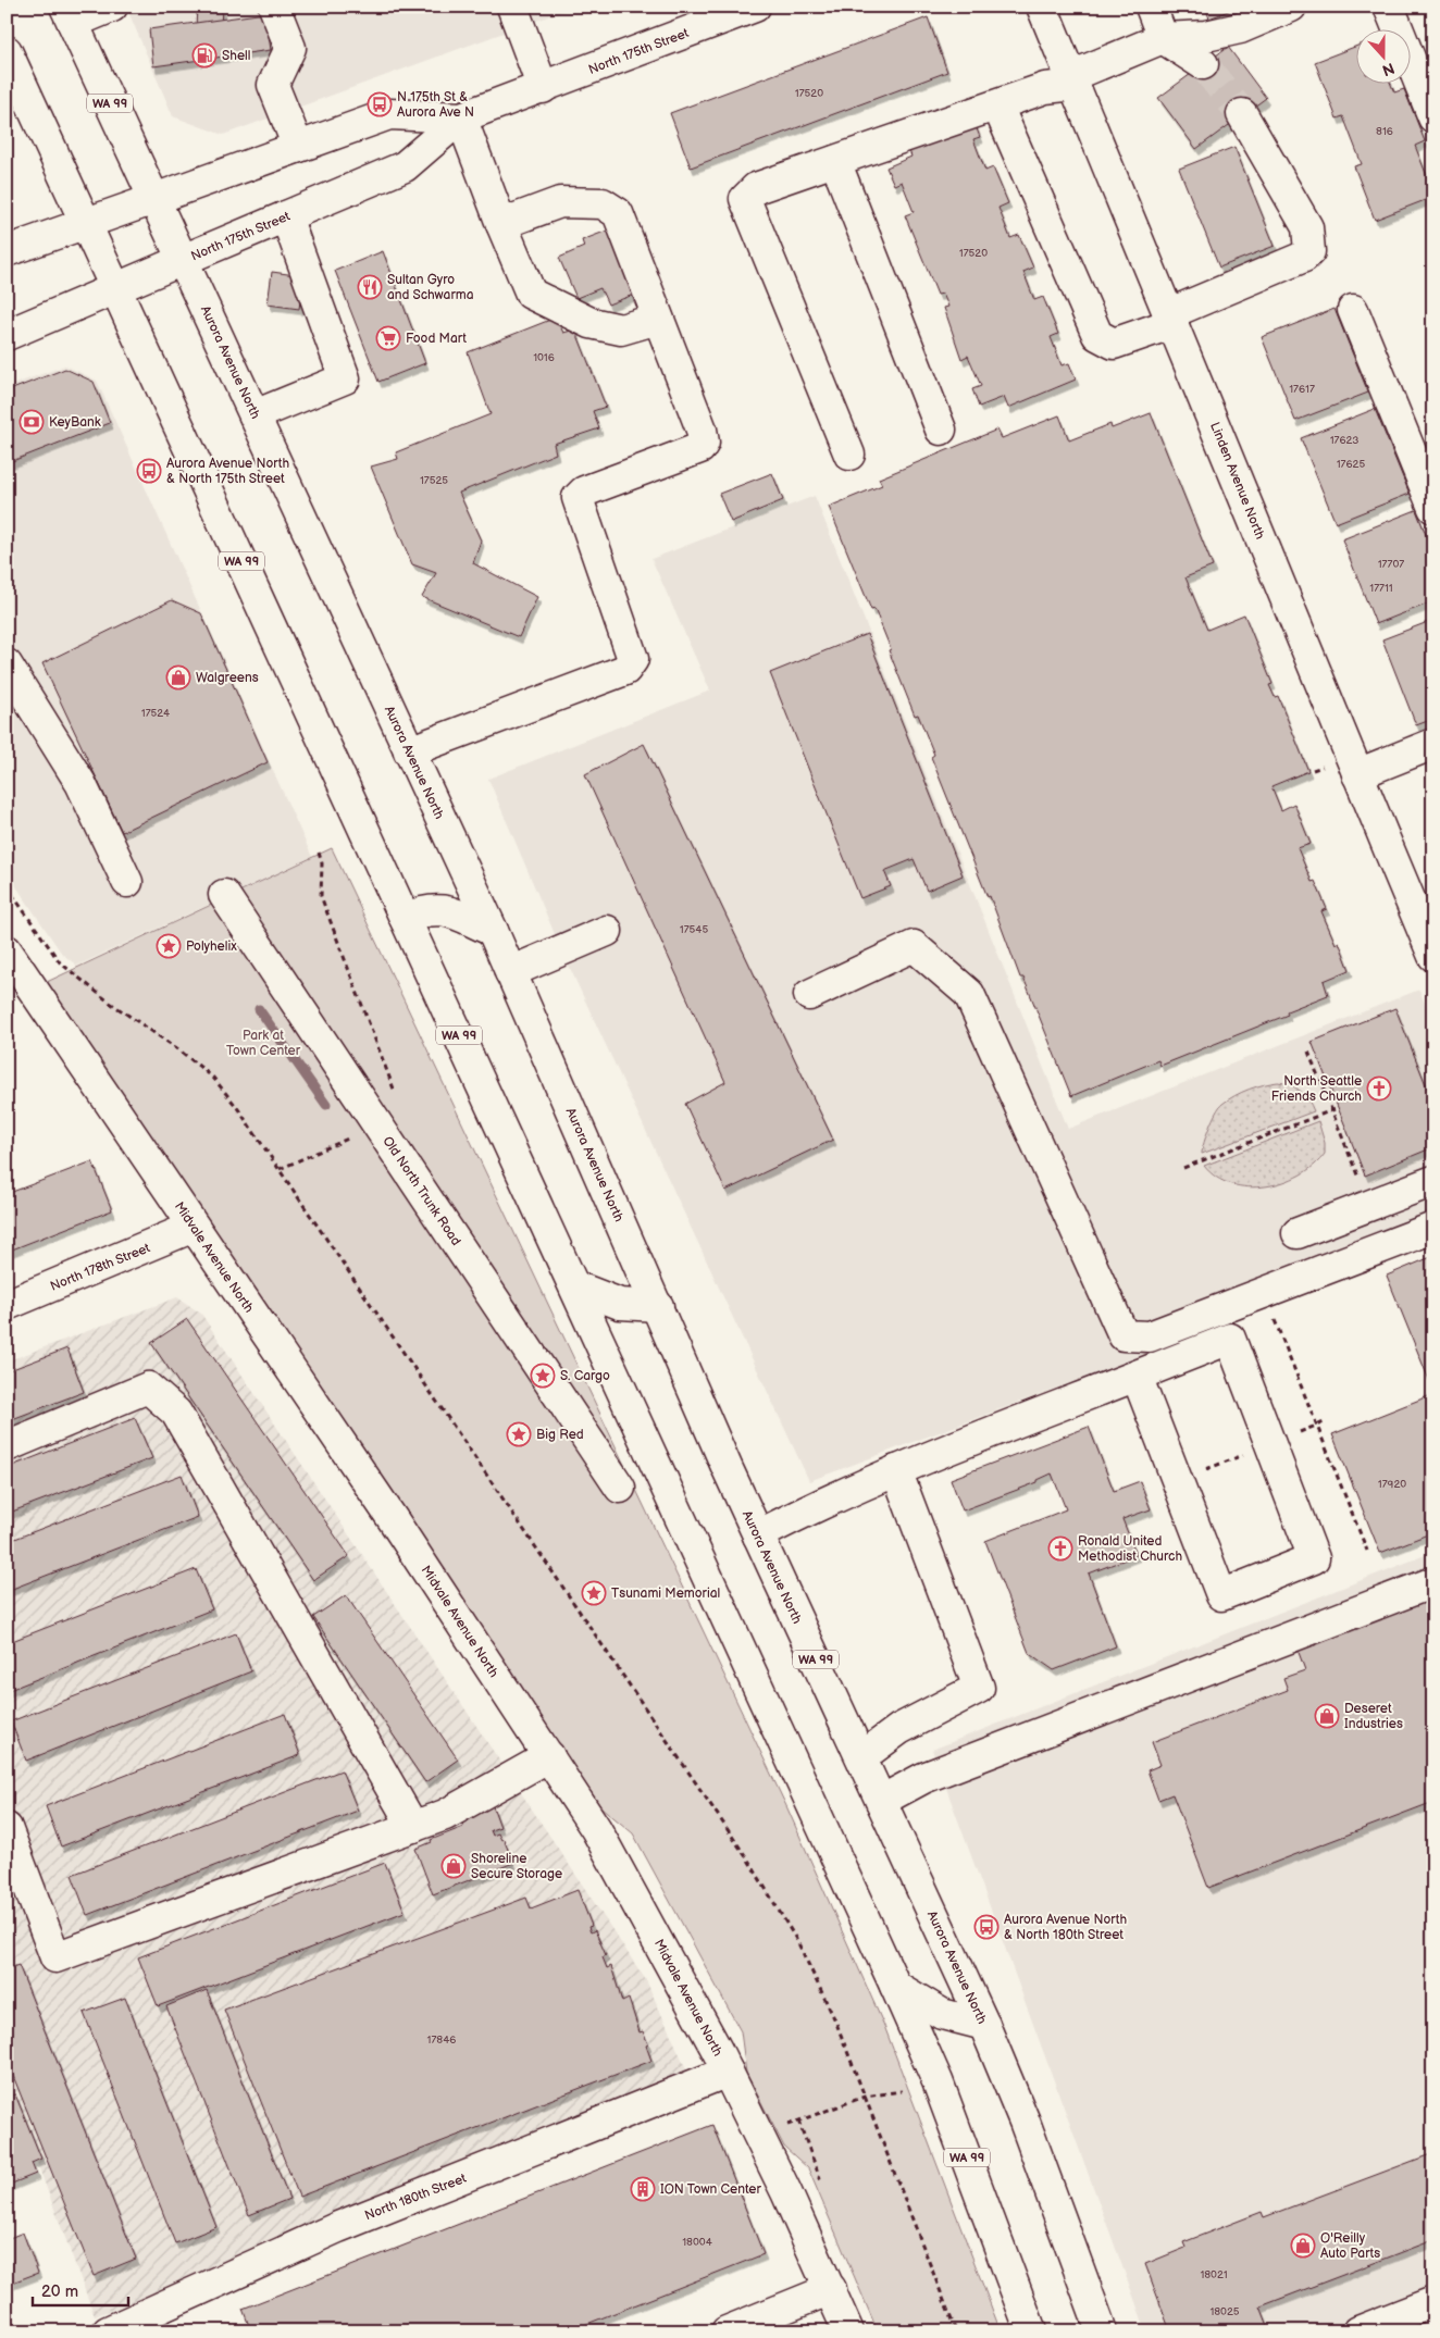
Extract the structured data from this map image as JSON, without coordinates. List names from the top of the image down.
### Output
{
  "streets": {
    "main road": [
      "North 175th Street",
      "WA 99",
      "Aurora Avenue North",
      "Linden Avenue North",
      "Old North Trunk Road",
      "Midvale Avenue North",
      "North 178th Street",
      "North 180th Street"
    ]
  },
  "crossings": [
    ["North 175th Street", "WA 99"],
    ["North 175th Street", "Aurora Avenue North"],
    ["Midvale Avenue North", "North 178th Street"],
    ["Midvale Avenue North", "North 180th Street"]
  ],
  "parks": ["Park at Town Center"],
  "places": {
    "fuel station": ["Shell"],
    "bus stop": ["N 175th St & Aurora Ave N", "Aurora Avenue North & North 175th Street", "Aurora Avenue North & North 180th Street"],
    "restaurant": ["Sultan Gyro and Schwarma"],
    "supermarket": ["Food Mart"],
    "bank": ["KeyBank"],
    "shop": [
      "Walgreens",
      "Deseret Industries",
      "Shoreline Secure Storage",
      "O'Reilly Auto Parts"
    ],
    "place": [
      "Polyhelix",
      "S. Cargo",
      "Big Red",
      "Tsunami Memorial"
    ],
    "church": ["North Seattle Friends Church", "Ronald United Methodist Church"],
    "building": ["ION Town Center"]
  },
  "house_numbers": [
    "17520",
    "816",
    "17520",
    "1016",
    "17617",
    "17623",
    "17625",
    "17525",
    "17707",
    "17711",
    "17524",
    "17545",
    "17920",
    "17846",
    "18004",
    "18021",
    "18025"
  ],
  "scale_bar": "20 m",
  "north": "bottom"
}
